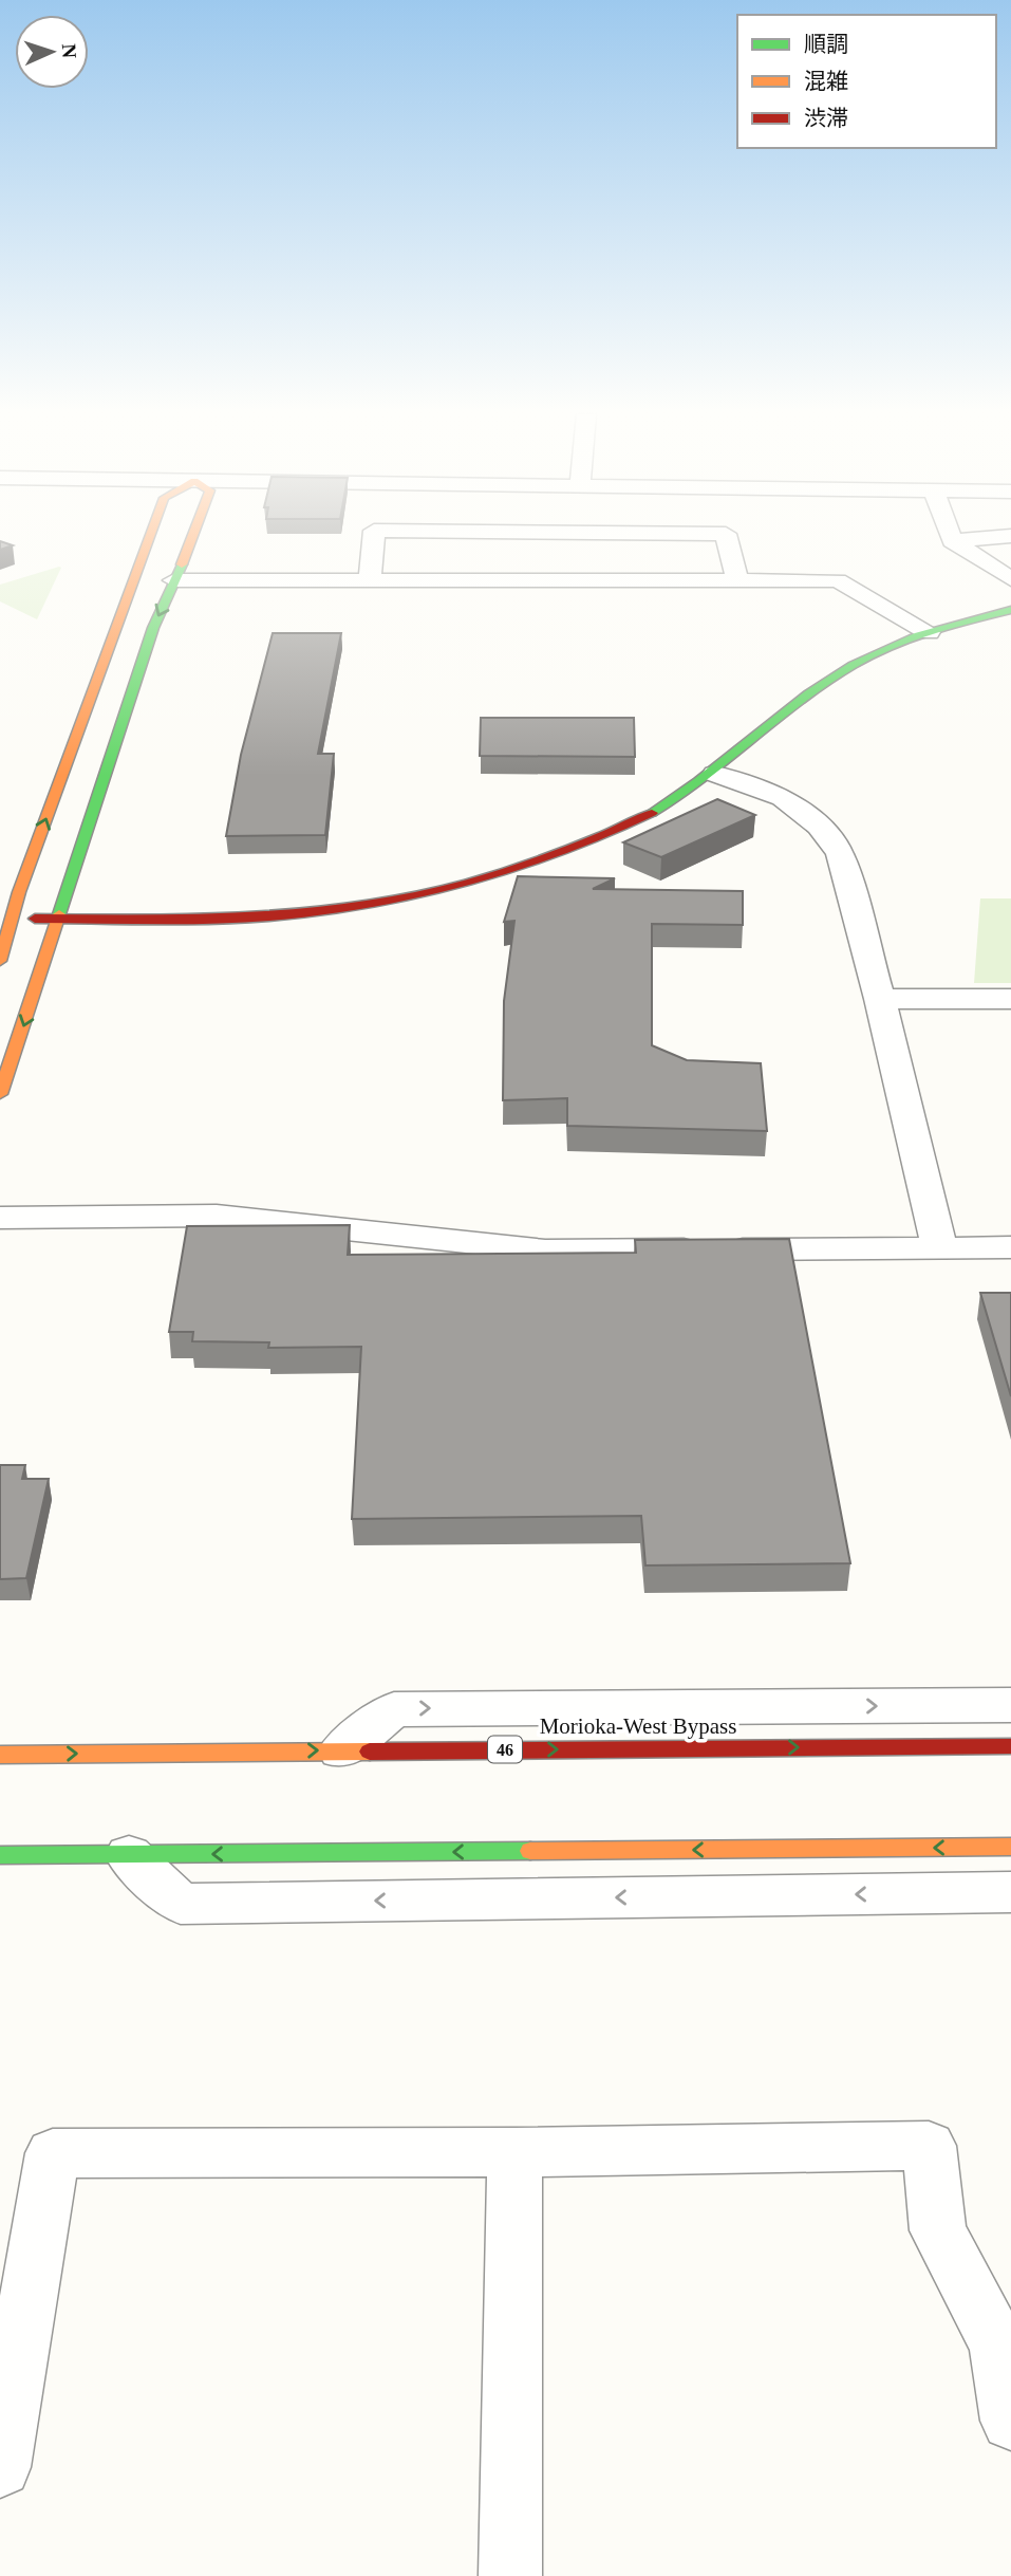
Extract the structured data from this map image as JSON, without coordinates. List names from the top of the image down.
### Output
{
  "streets": {
    "main road": ["Morioka-West Bypass", "46"]
  },
  "legend": ["順調", "混雑", "渋滞"],
  "north": "right"
}
